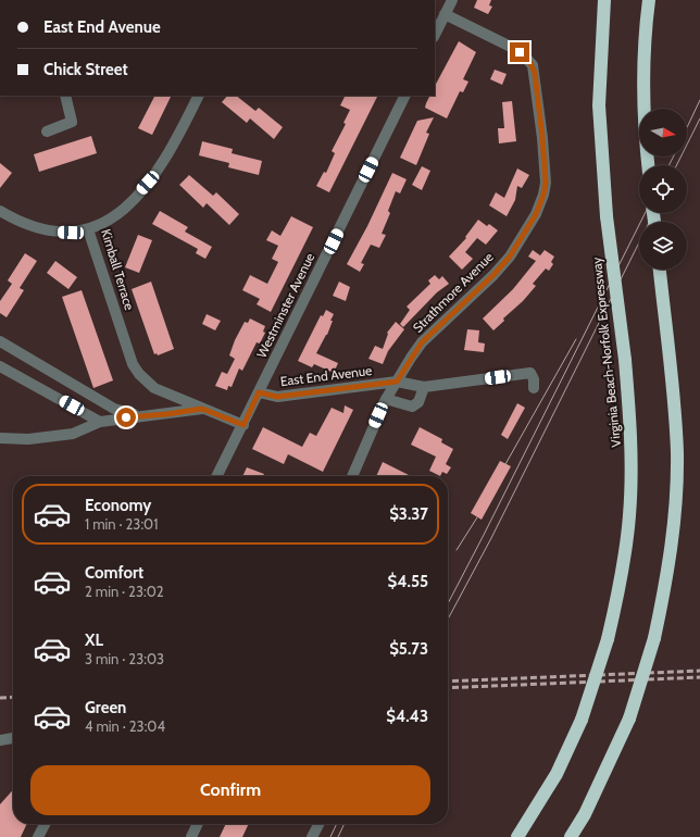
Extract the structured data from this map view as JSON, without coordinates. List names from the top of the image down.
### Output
{
  "streets": {
    "highway": ["Virginia Beach-Norfolk Expressway"],
    "street": [
      "Kimball Terrace",
      "Strathmore Avenue",
      "Westminster Avenue",
      "East End Avenue"
    ]
  },
  "crossings": [
    ["Kimball Terrace", "Westminster Avenue"],
    ["Strathmore Avenue", "East End Avenue"],
    ["Westminster Avenue", "East End Avenue"]
  ],
  "north": "right",
  "page": {
    "banner": ["East End Avenue", "Chick Street"],
    "list": [
      {
        "name": "Economy",
        "note": "1 min · 23:01",
        "value": "$3.37"
      },
      {
        "name": "Comfort",
        "note": "2 min · 23:02",
        "value": "$4.55"
      },
      {
        "name": "XL",
        "note": "3 min · 23:03",
        "value": "$5.73"
      },
      {
        "name": "Green",
        "note": "4 min · 23:04",
        "value": "$4.43"
      }
    ],
    "buttons": "Confirm"
  }
}
